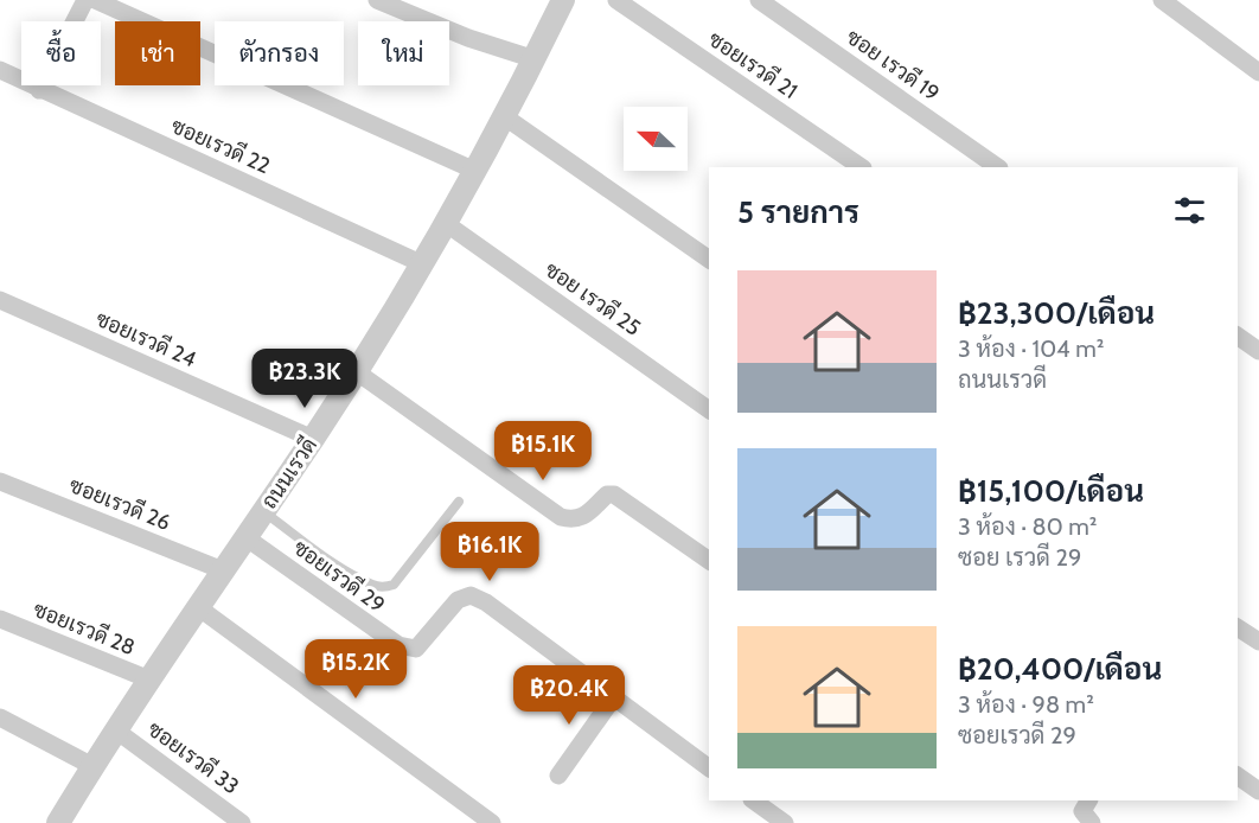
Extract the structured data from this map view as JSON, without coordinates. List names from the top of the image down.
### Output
{
  "streets": {
    "street": [
      "ซอยเรวดี 21",
      "ซอย เรวดี 19",
      "ซอยเรวดี 22",
      "ซอย เรวดี 25",
      "ซอยเรวดี 24",
      "ถนนเรวดี",
      "ซอยเรวดี 26",
      "ซอยเรวดี 29",
      "ซอยเรวดี 28",
      "ซอยเรวดี 33"
    ]
  },
  "crossings": [
    ["ซอยเรวดี 22", "ถนนเรวดี"],
    ["ซอย เรวดี 25", "ถนนเรวดี"],
    ["ซอยเรวดี 24", "ถนนเรวดี"],
    ["ถนนเรวดี", "ซอยเรวดี 26"],
    ["ถนนเรวดี", "ซอยเรวดี 29"],
    ["ถนนเรวดี", "ซอยเรวดี 28"],
    ["ถนนเรวดี", "ซอยเรวดี 33"]
  ],
  "north": "left",
  "page": {
    "chip": [
      "ซื้อ",
      "เช่า",
      "ตัวกรอง",
      "ใหม่"
    ],
    "heading": "5 รายการ",
    "list": [
      {
        "name": "฿23,300/เดือน",
        "note": "3 ห้อง · 104 m² · ถนนเรวดี"
      },
      {
        "name": "฿15,100/เดือน",
        "note": "3 ห้อง · 80 m² · ซอย เรวดี 29"
      },
      {
        "name": "฿20,400/เดือน",
        "note": "3 ห้อง · 98 m² · ซอยเรวดี 29"
      }
    ],
    "price": [
      "฿23.3K",
      "฿15.1K",
      "฿16.1K",
      "฿15.2K",
      "฿20.4K"
    ]
  }
}
